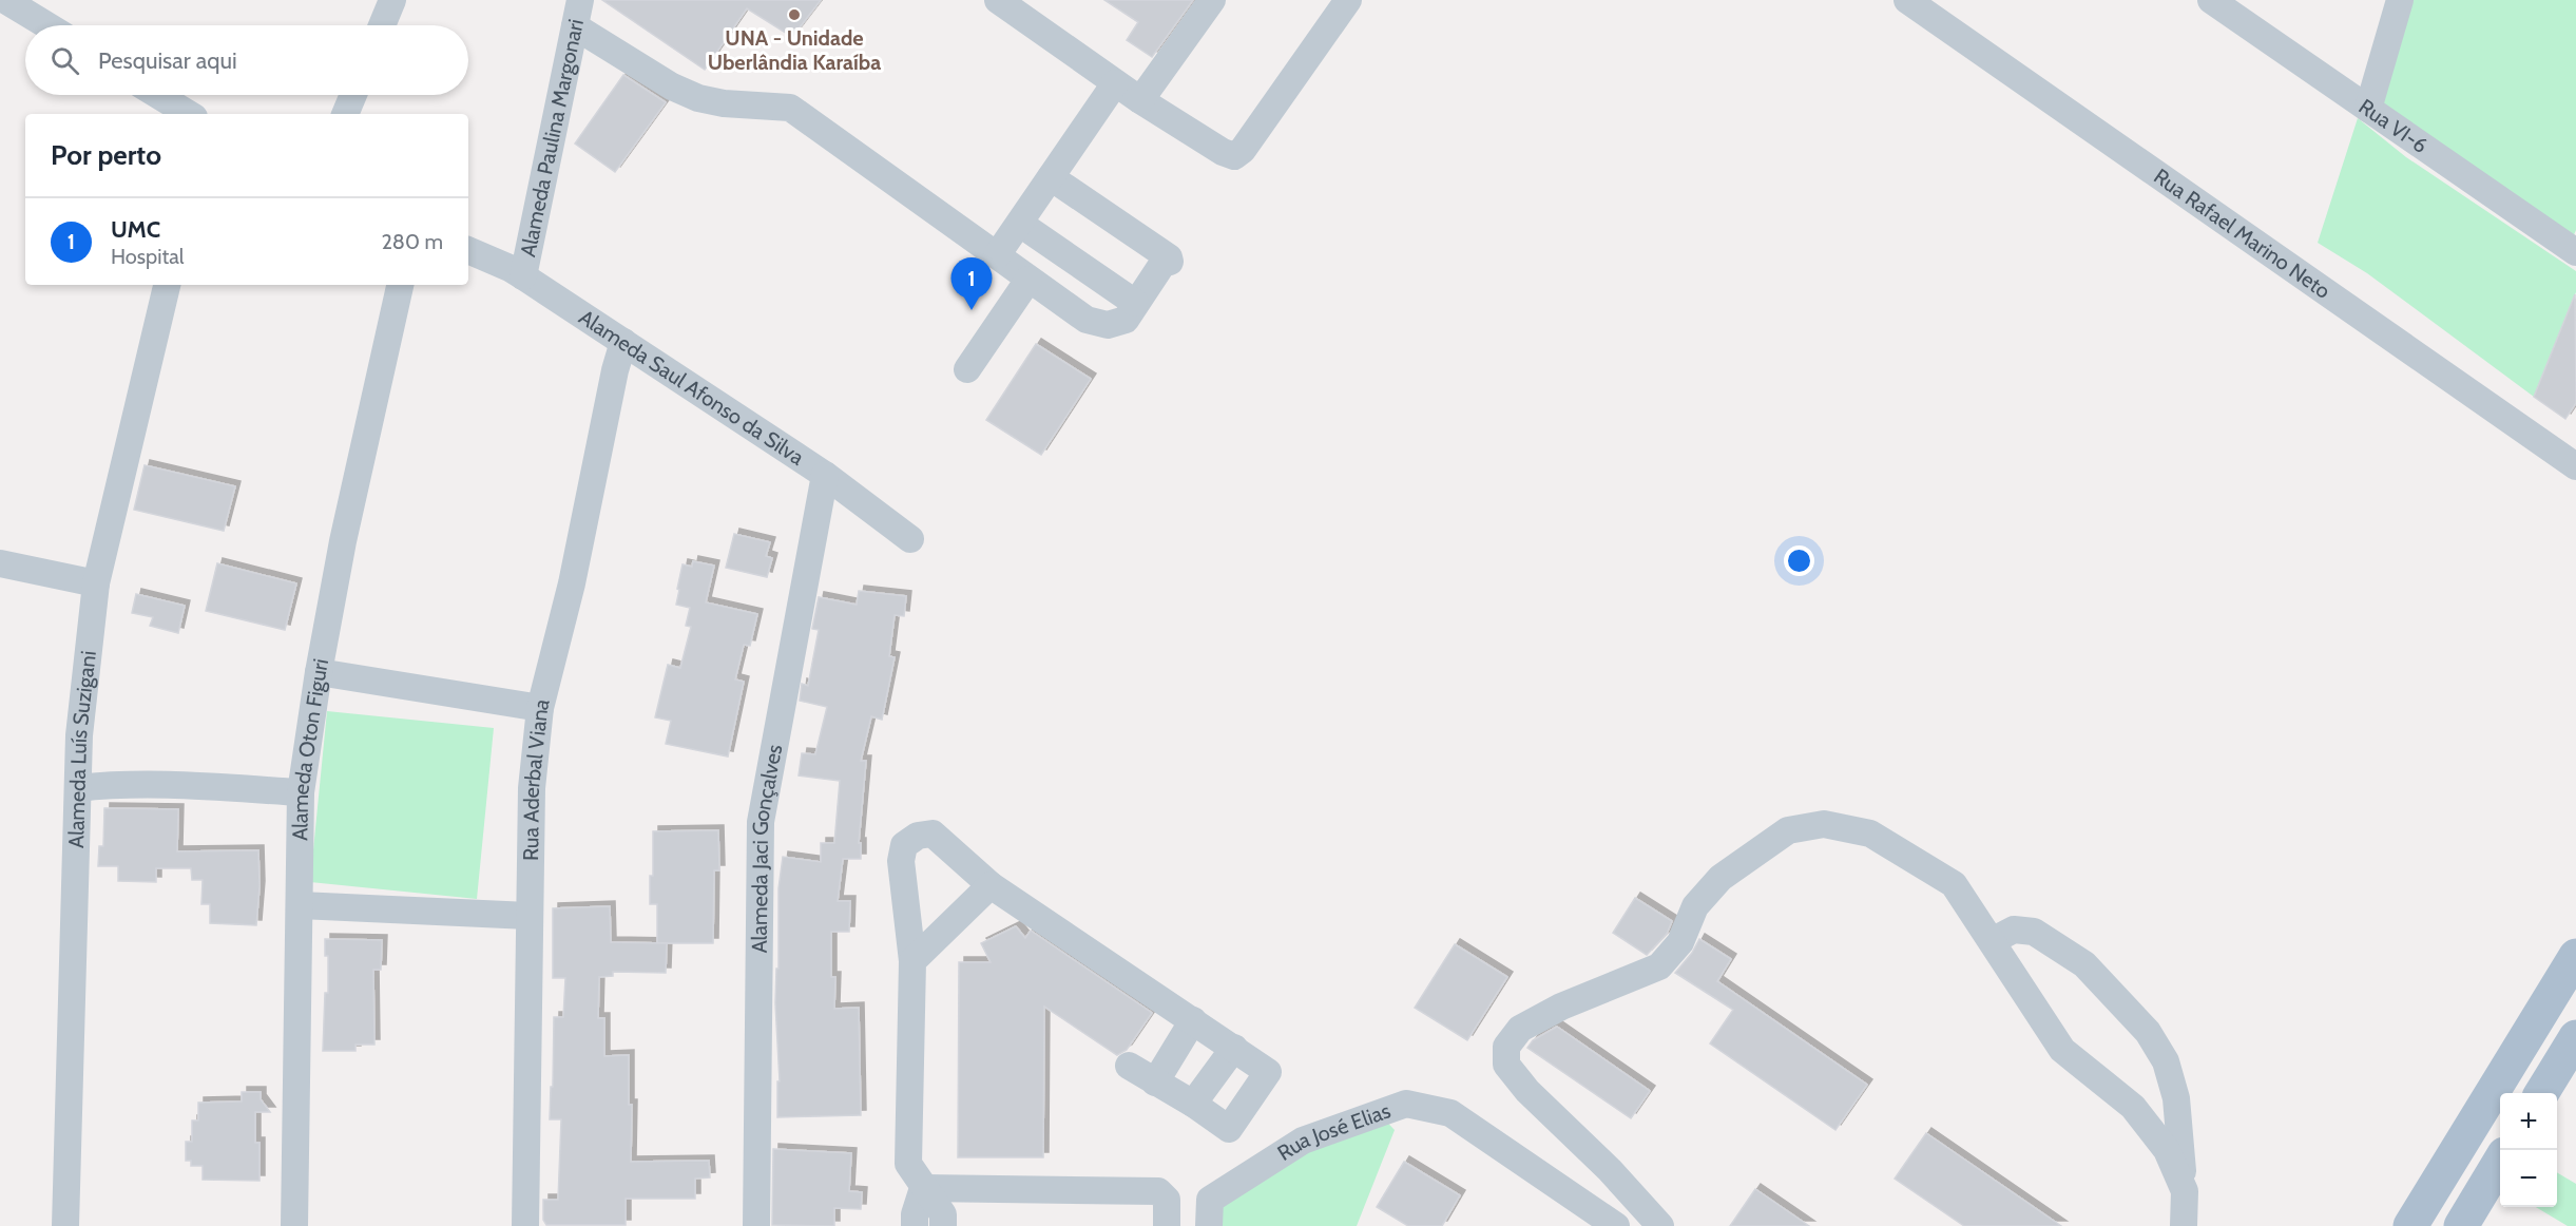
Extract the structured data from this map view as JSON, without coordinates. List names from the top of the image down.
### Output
{
  "streets": {
    "street": [
      "Rua VI-6",
      "Alameda Paulina Margonari",
      "Rua Rafael Marino Neto",
      "Alameda Saul Afonso da Silva",
      "Alameda Luís Suzigani",
      "Alameda Oton Figuri",
      "Rua Aderbal Viana",
      "Alameda Jaci Gonçalves",
      "Rua José Elias"
    ]
  },
  "crossings": [
    ["Alameda Paulina Margonari", "Alameda Saul Afonso da Silva"],
    ["Alameda Saul Afonso da Silva", "Rua Aderbal Viana"],
    ["Alameda Saul Afonso da Silva", "Alameda Jaci Gonçalves"]
  ],
  "places": ["UNA - Unidade Uberlândia Karaíba"],
  "page": {
    "search": "Pesquisar aqui",
    "heading": "Por perto",
    "list": [
      {
        "mark": "1",
        "name": "UMC",
        "note": "Hospital",
        "value": "280 m"
      }
    ],
    "pins": "1",
    "map_buttons": ["+", "−"]
  }
}
